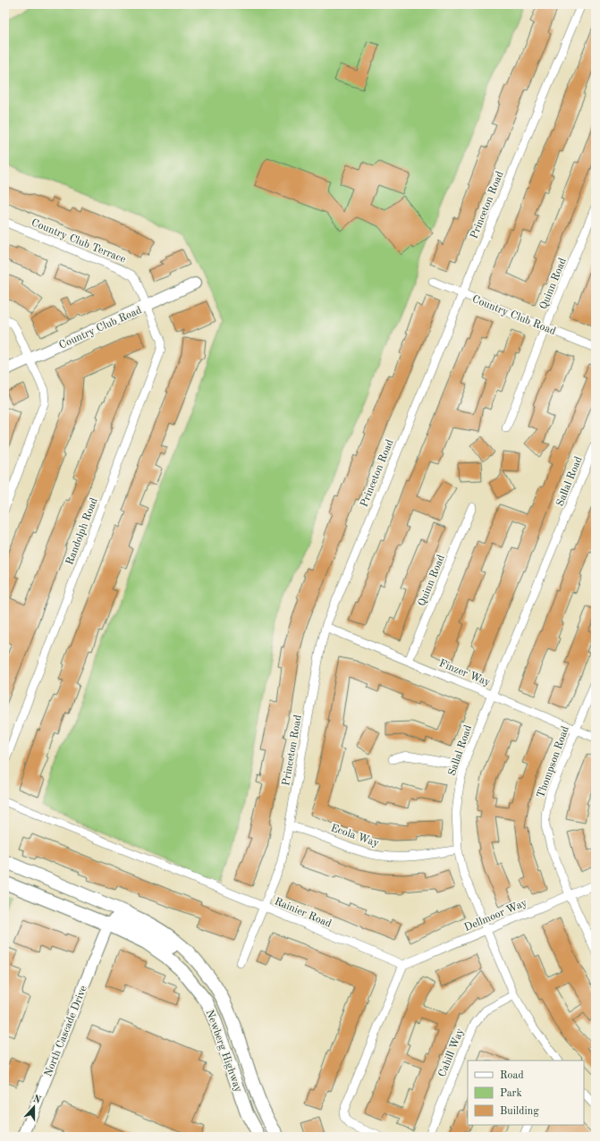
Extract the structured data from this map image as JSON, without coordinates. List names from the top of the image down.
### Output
{
  "streets": {
    "main road": ["Newberg Highway"],
    "street": [
      "Princeton Road",
      "Country Club Terrace",
      "Quinn Road",
      "Country Club Road",
      "Sallal Road",
      "Randolph Road",
      "Finzer Way",
      "Thompson Road",
      "Ecola Way",
      "Rainier Road",
      "Dellmoor Way",
      "North Cascade Drive",
      "Cahill Way"
    ]
  },
  "crossings": [
    ["Princeton Road", "Country Club Road"],
    ["Princeton Road", "Finzer Way"],
    ["Princeton Road", "Ecola Way"],
    ["Princeton Road", "Rainier Road"],
    ["Country Club Terrace", "Country Club Road"],
    ["Country Club Terrace", "Randolph Road"],
    ["Quinn Road", "Country Club Road"],
    ["Quinn Road", "Finzer Way"],
    ["Country Club Road", "Randolph Road"],
    ["Sallal Road", "Finzer Way"],
    ["Sallal Road", "Ecola Way"],
    ["Sallal Road", "Dellmoor Way"],
    ["Sallal Road", "Cahill Way"],
    ["Finzer Way", "Thompson Road"],
    ["Thompson Road", "Dellmoor Way"],
    ["Rainier Road", "Dellmoor Way"],
    ["North Cascade Drive", "Newberg Highway"]
  ],
  "legend": ["Road", "Park", "Building"],
  "north": "top"
}
